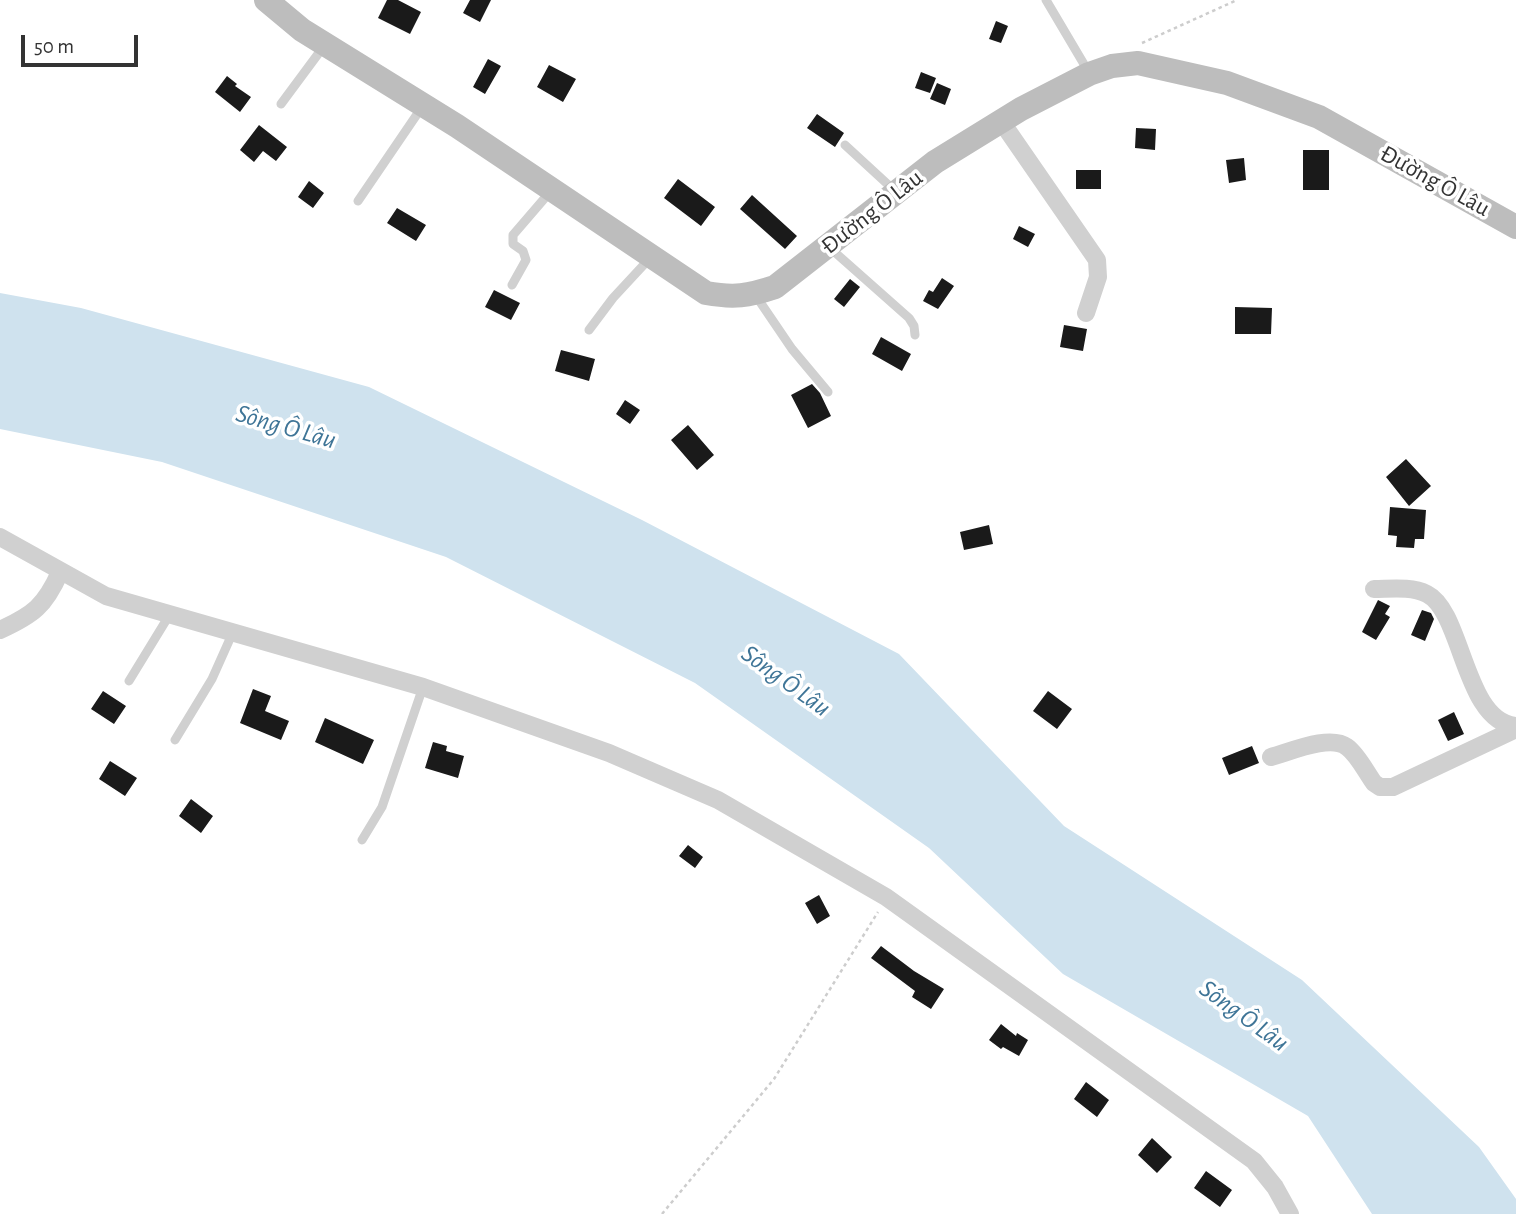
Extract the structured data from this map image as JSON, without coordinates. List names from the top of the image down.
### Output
{
  "streets": {
    "main road": ["Đường Ô Lâu"]
  },
  "water": ["Sông Ô Lâu"],
  "scale_bar": "50 m"
}
